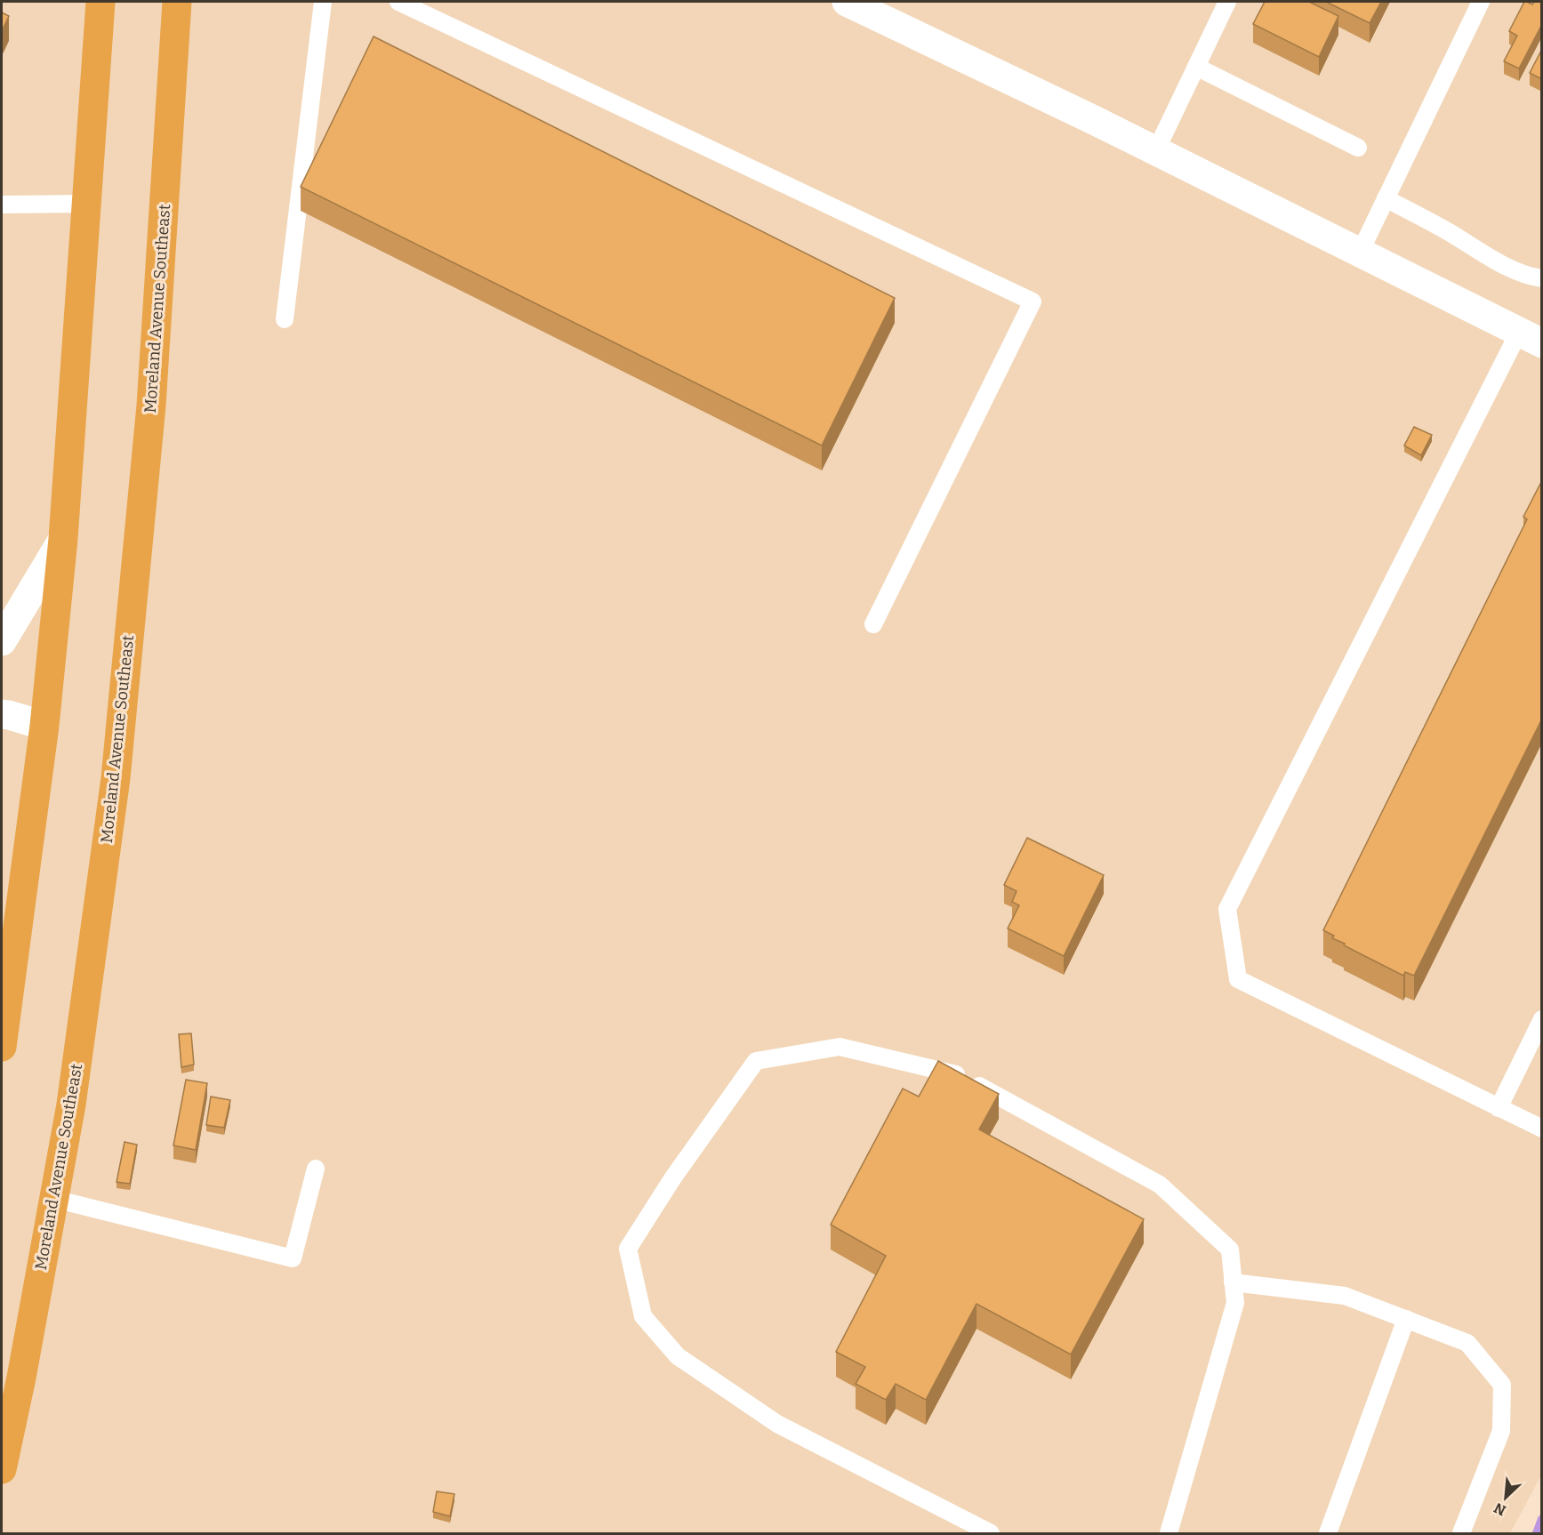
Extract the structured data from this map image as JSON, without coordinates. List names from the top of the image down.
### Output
{
  "streets": {
    "highway": ["Moreland Avenue Southeast"]
  },
  "north": "bottom left"
}
